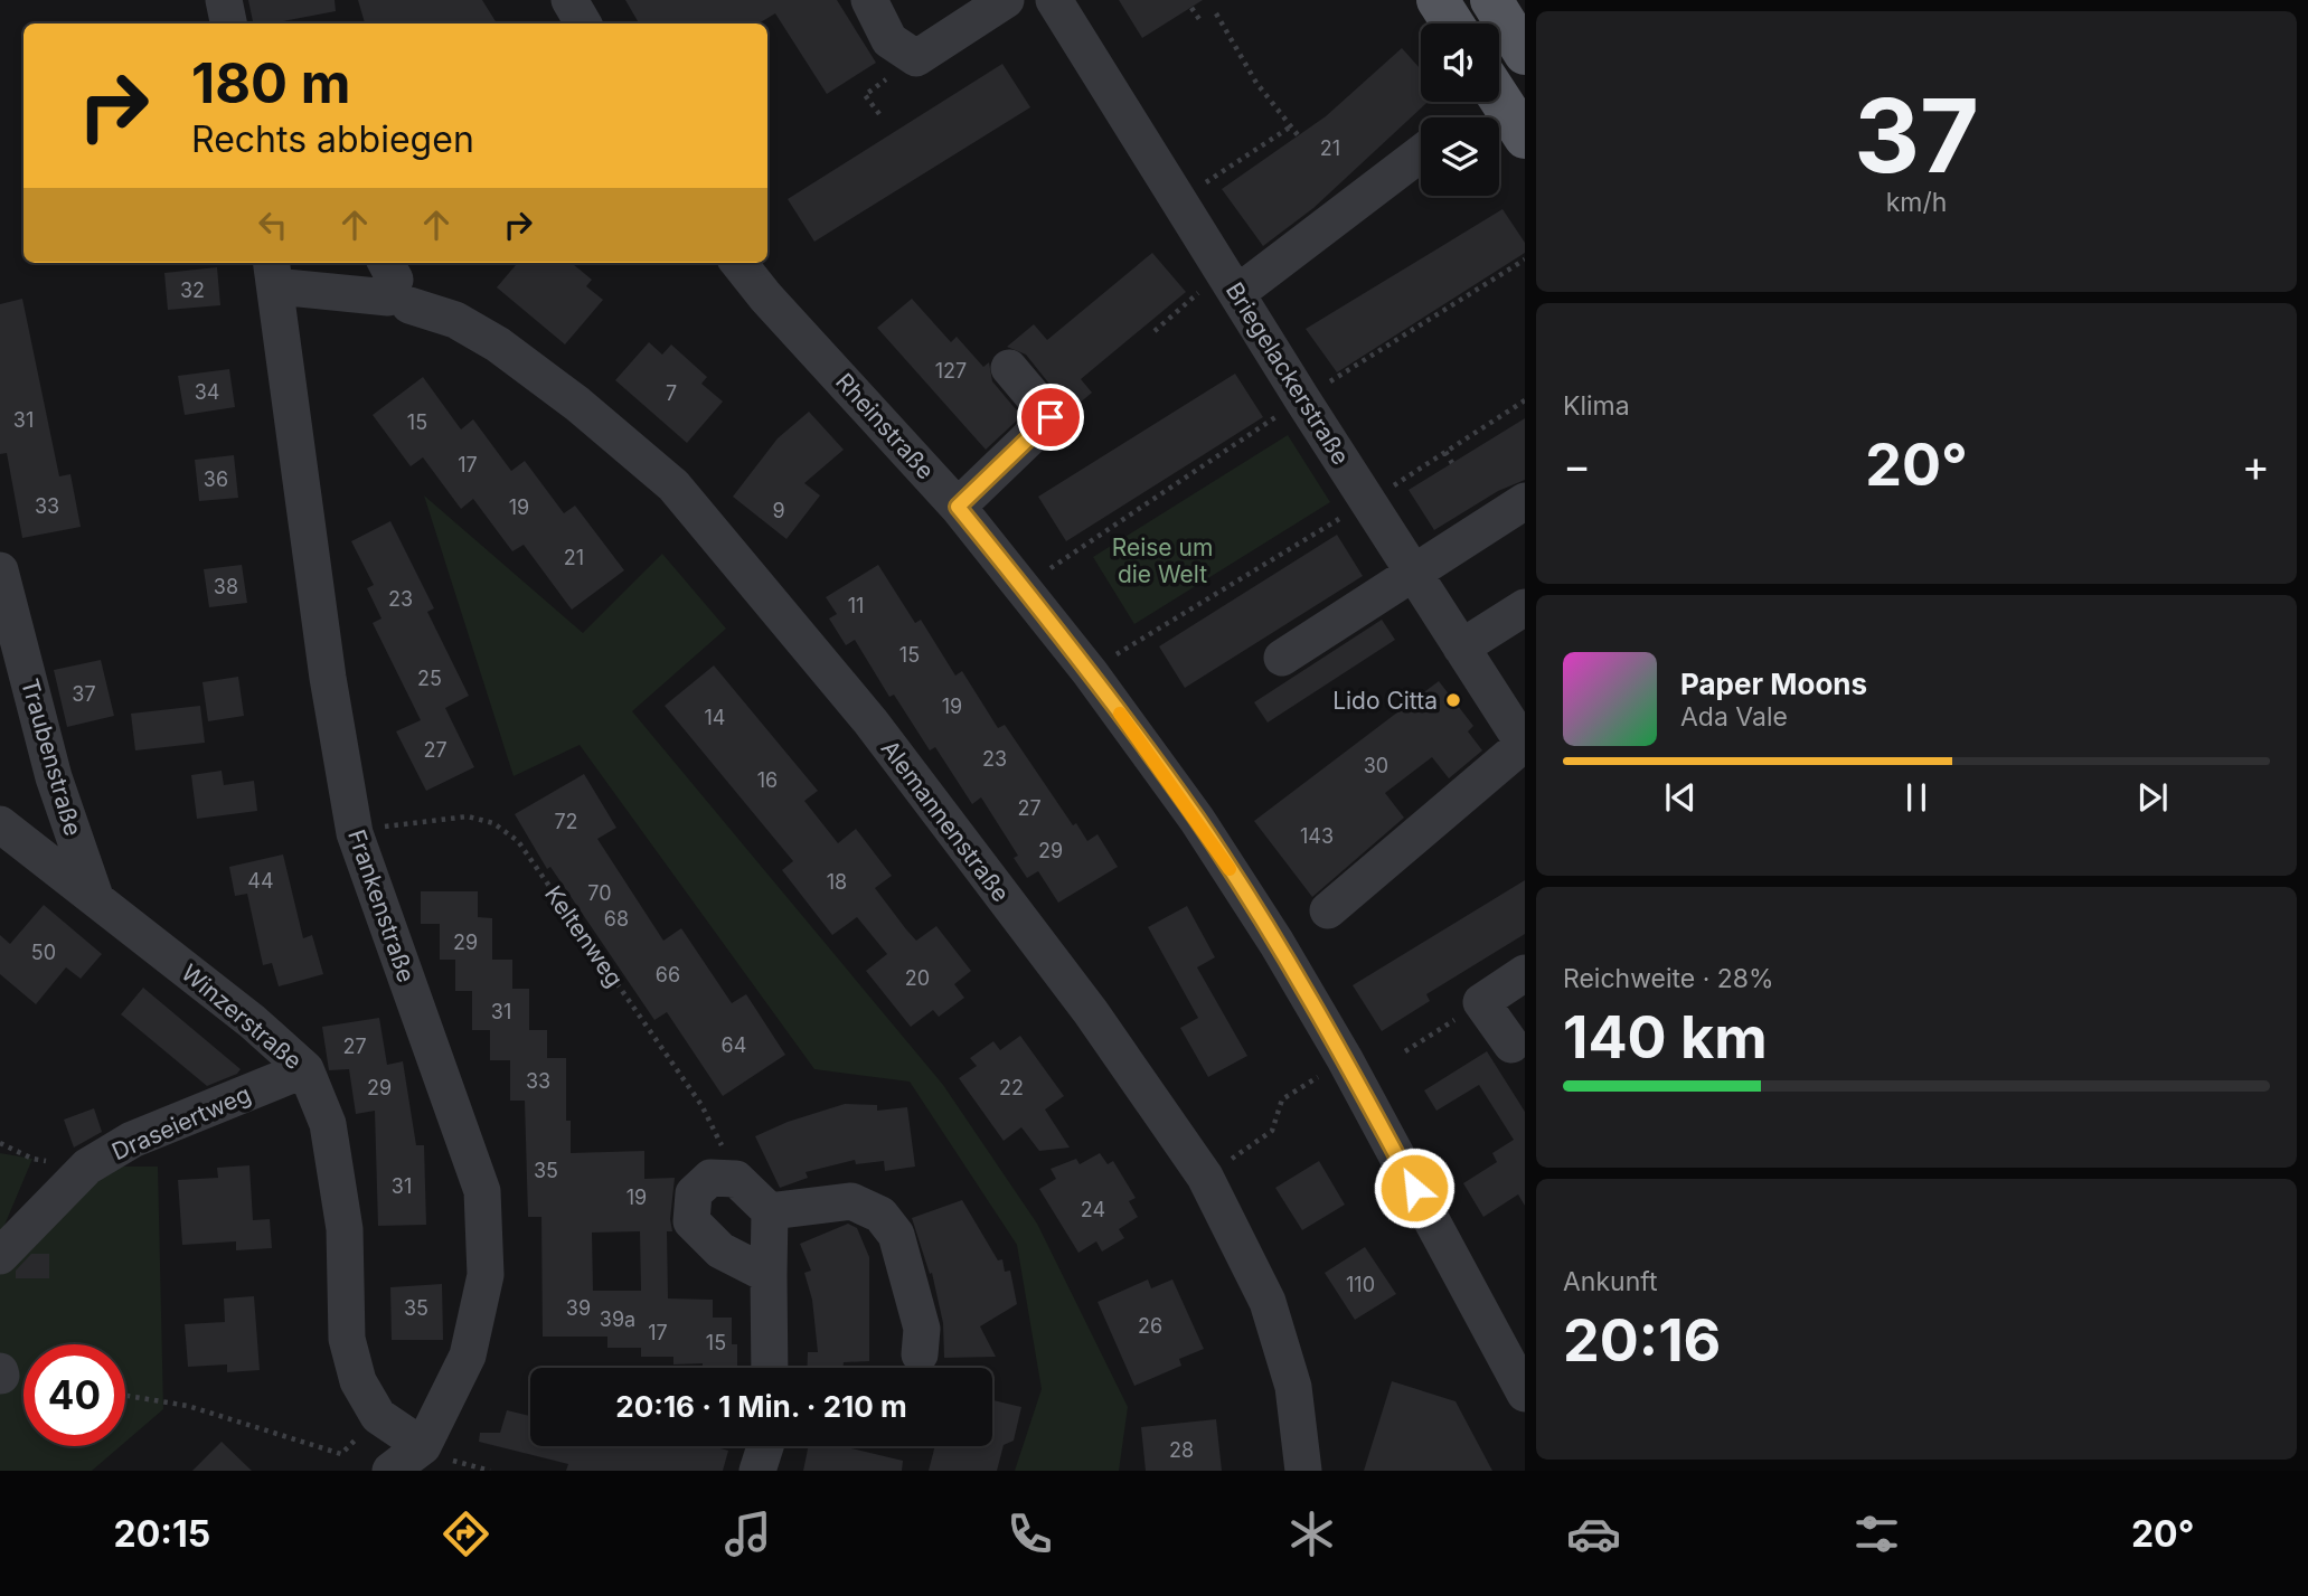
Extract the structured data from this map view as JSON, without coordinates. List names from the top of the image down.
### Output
{
  "streets": {
    "street": [
      "Briegelackerstraße",
      "Rheinstraße",
      "Traubenstraße",
      "Alemannenstraße",
      "Frankenstraße",
      "Winzerstraße",
      "Draseiertweg"
    ],
    "path": ["Keltenweg"]
  },
  "crossings": [
    ["Traubenstraße", "Winzerstraße"],
    ["Alemannenstraße", "Frankenstraße"],
    ["Frankenstraße", "Keltenweg"],
    ["Frankenstraße", "Winzerstraße"],
    ["Winzerstraße", "Draseiertweg"]
  ],
  "parks": ["Reise um die Welt"],
  "places": ["Lido Citta"],
  "house_numbers": [
    "21",
    "32",
    "127",
    "34",
    "7",
    "31",
    "15",
    "17",
    "36",
    "33",
    "19",
    "9",
    "21",
    "38",
    "23",
    "11",
    "15",
    "25",
    "37",
    "19",
    "14",
    "27",
    "23",
    "30",
    "16",
    "27",
    "72",
    "143",
    "29",
    "44",
    "18",
    "70",
    "68",
    "29",
    "50",
    "66",
    "20",
    "31",
    "64",
    "27",
    "33",
    "29",
    "22",
    "35",
    "31",
    "19",
    "24",
    "110",
    "35",
    "39",
    "39a",
    "26",
    "17",
    "15",
    "28"
  ],
  "page": {
    "tile": [
      ["37", "km/h"],
      "Klima",
      ["Reichweite · 28%", "140 km"],
      ["Ankunft", "20:16"]
    ],
    "turn": ["180 m", "Rechts abbiegen"],
    "heat": ["−", "20°", "+"],
    "song": ["Paper Moons", "Ada Vale"],
    "limit": "40",
    "trip": "20:16 · 1 Min. · 210 m",
    "tabs": ["20:15", "20°"]
  }
}
